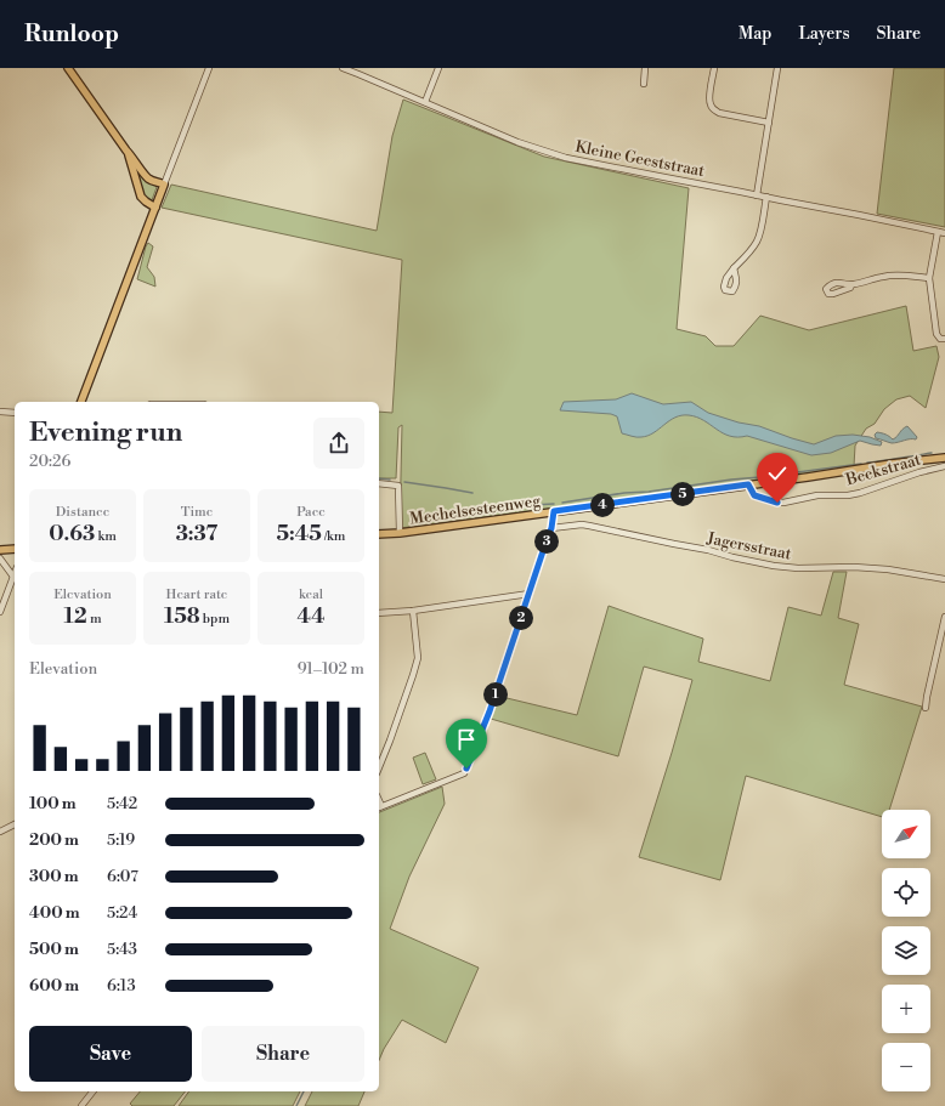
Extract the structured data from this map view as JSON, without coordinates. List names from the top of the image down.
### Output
{
  "streets": {
    "main road": ["Mechelsesteenweg"],
    "street": ["Kleine Geeststraat", "Beekstraat", "Jagersstraat"]
  },
  "crossings": [
    ["Beekstraat", "Mechelsesteenweg"]
  ],
  "north": "top right",
  "page": {
    "header": "Runloop",
    "nav": ["Map", "Layers", "Share"],
    "heading": ["Evening run", "20:26"],
    "pins": [
      "5",
      "4",
      "3",
      "2",
      "1"
    ],
    "stats": [
      ["Distance", "0.63 km"],
      ["Time", "3:37"],
      ["Pace", "5:45 /km"],
      ["Elevation", "12 m"],
      ["Heart rate", "158 bpm"],
      ["kcal", "44"]
    ],
    "chart": ["Elevation", "91–102 m"],
    "list": [
      {
        "name": "100 m",
        "note": "5:42"
      },
      {
        "name": "200 m",
        "note": "5:19"
      },
      {
        "name": "300 m",
        "note": "6:07"
      },
      {
        "name": "400 m",
        "note": "5:24"
      },
      {
        "name": "500 m",
        "note": "5:43"
      },
      {
        "name": "600 m",
        "note": "6:13"
      }
    ],
    "map_buttons": ["+", "−"],
    "buttons": ["Save", "Share"]
  }
}
